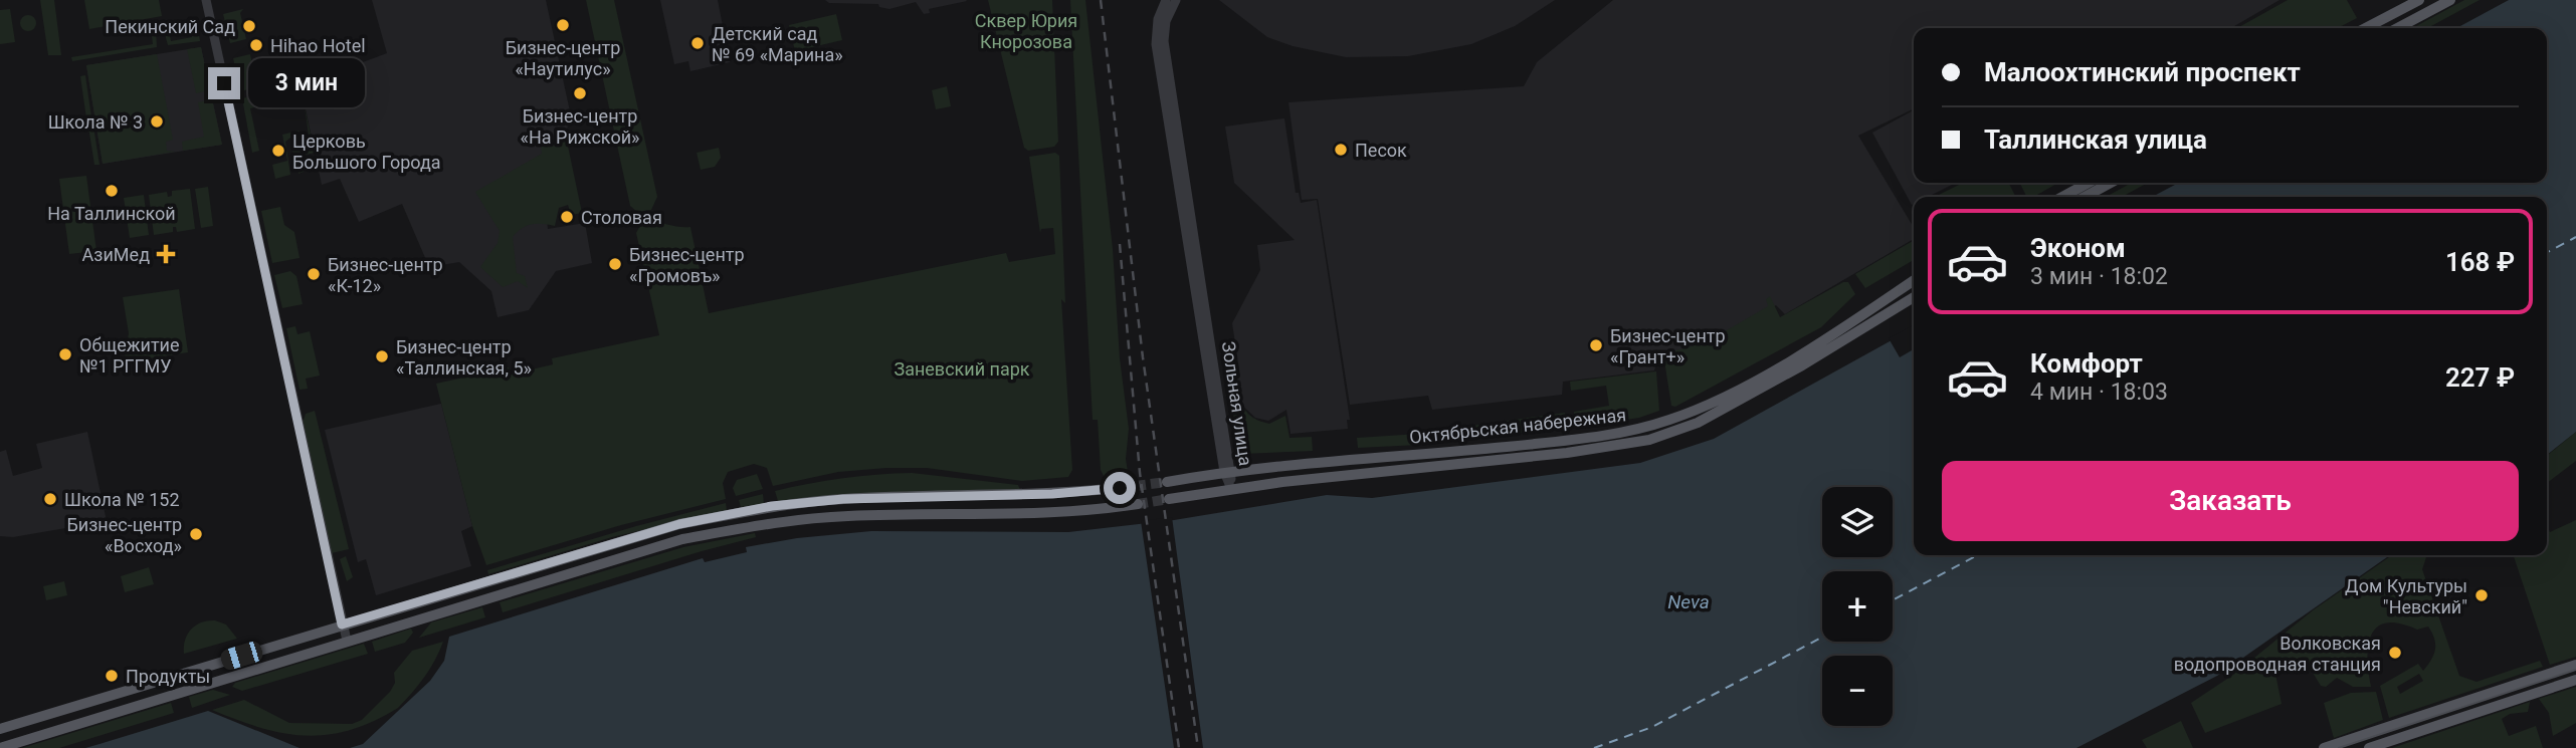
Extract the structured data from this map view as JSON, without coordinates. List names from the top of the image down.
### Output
{
  "streets": {
    "main road": ["Октябрьская набережная"],
    "street": ["Зольная улица"]
  },
  "crossings": [
    ["Зольная улица", "Октябрьская набережная"]
  ],
  "water": ["Neva"],
  "parks": ["Сквер Юрия Кнорозова", "Заневский парк"],
  "places": {
    "other": [
      "Бизнес-центр «Наутилус»",
      "Пекинский Сад",
      "Детский сад № 69 «Марина»",
      "Hihao Hotel",
      "Бизнес-центр «На Рижской»",
      "Школа № 3",
      "Песок",
      "Церковь Большого Города",
      "На Таллинской",
      "Столовая",
      "Бизнес-центр «Громовъ»",
      "Бизнес-центр «К-12»",
      "Бизнес-центр «Грант+»",
      "Общежитие №1 РГГМУ",
      "Бизнес-центр «Таллинская, 5»",
      "Школа № 152",
      "Бизнес-центр «Восход»",
      "Дом Культуры \"Невский\"",
      "Волковская водопроводная станция",
      "Продукты"
    ],
    "health": ["АзиМед"]
  },
  "page": {
    "banner": ["Малоохтинский проспект", "Таллинская улица"],
    "bubble": "3 мин",
    "list": [
      {
        "name": "Эконом",
        "note": "3 мин · 18:02",
        "value": "168 ₽"
      },
      {
        "name": "Комфорт",
        "note": "4 мин · 18:03",
        "value": "227 ₽"
      }
    ],
    "buttons": "Заказать",
    "map_buttons": ["+", "−"]
  }
}
